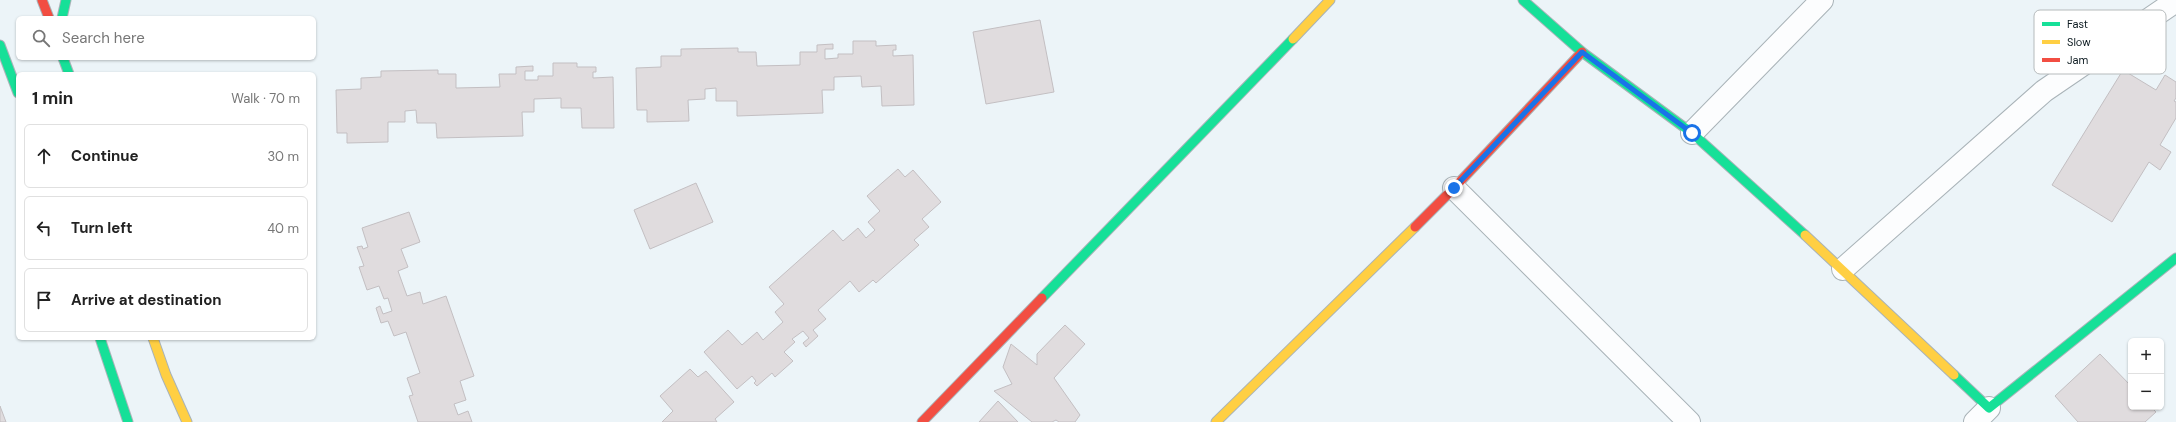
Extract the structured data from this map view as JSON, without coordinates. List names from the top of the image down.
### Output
{
  "legend": ["Fast", "Slow", "Jam"],
  "page": {
    "search": "Search here",
    "heading": ["1 min", "Walk · 70 m"],
    "list": [
      ["Continue", "30 m"],
      ["Turn left", "40 m"],
      "Arrive at destination"
    ],
    "map_buttons": ["+", "−"]
  }
}
